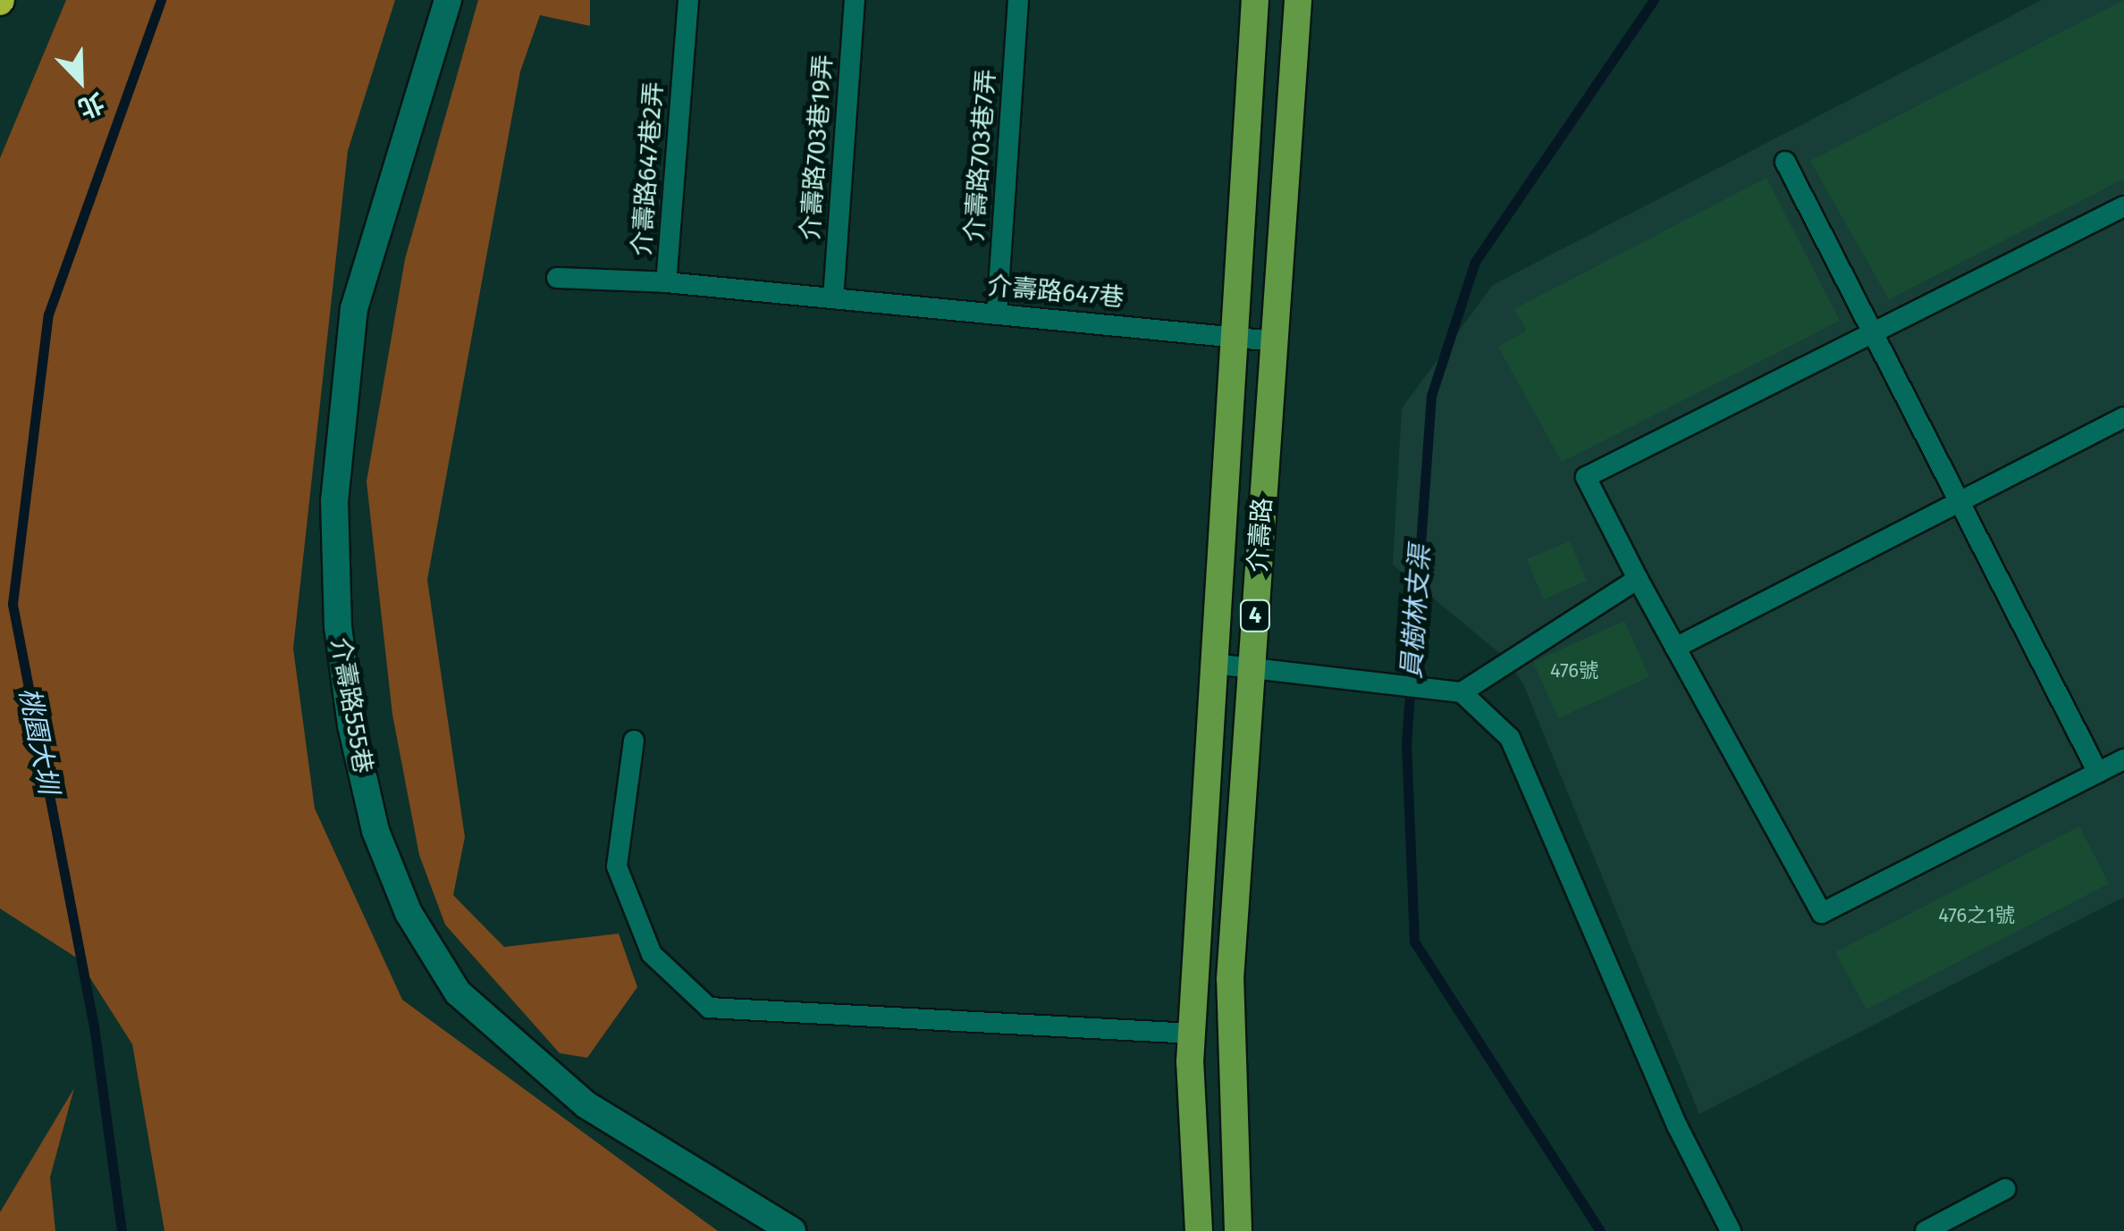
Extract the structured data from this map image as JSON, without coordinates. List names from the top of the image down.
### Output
{
  "streets": {
    "main road": ["介壽路", "4"],
    "street": ["介壽路555巷"],
    "lane": [
      "介壽路703巷19弄",
      "介壽路703巷7弄",
      "介壽路647巷2弄",
      "介壽路647巷"
    ]
  },
  "crossings": [
    ["介壽路703巷19弄", "介壽路647巷2弄"],
    ["介壽路703巷19弄", "介壽路647巷"],
    ["介壽路703巷7弄", "介壽路647巷"],
    ["介壽路647巷2弄", "介壽路647巷"],
    ["介壽路647巷", "介壽路"]
  ],
  "water": ["員樹林支渠", "桃園大圳"],
  "house_numbers": ["476號", "476之1號"],
  "north": "bottom right"
}
